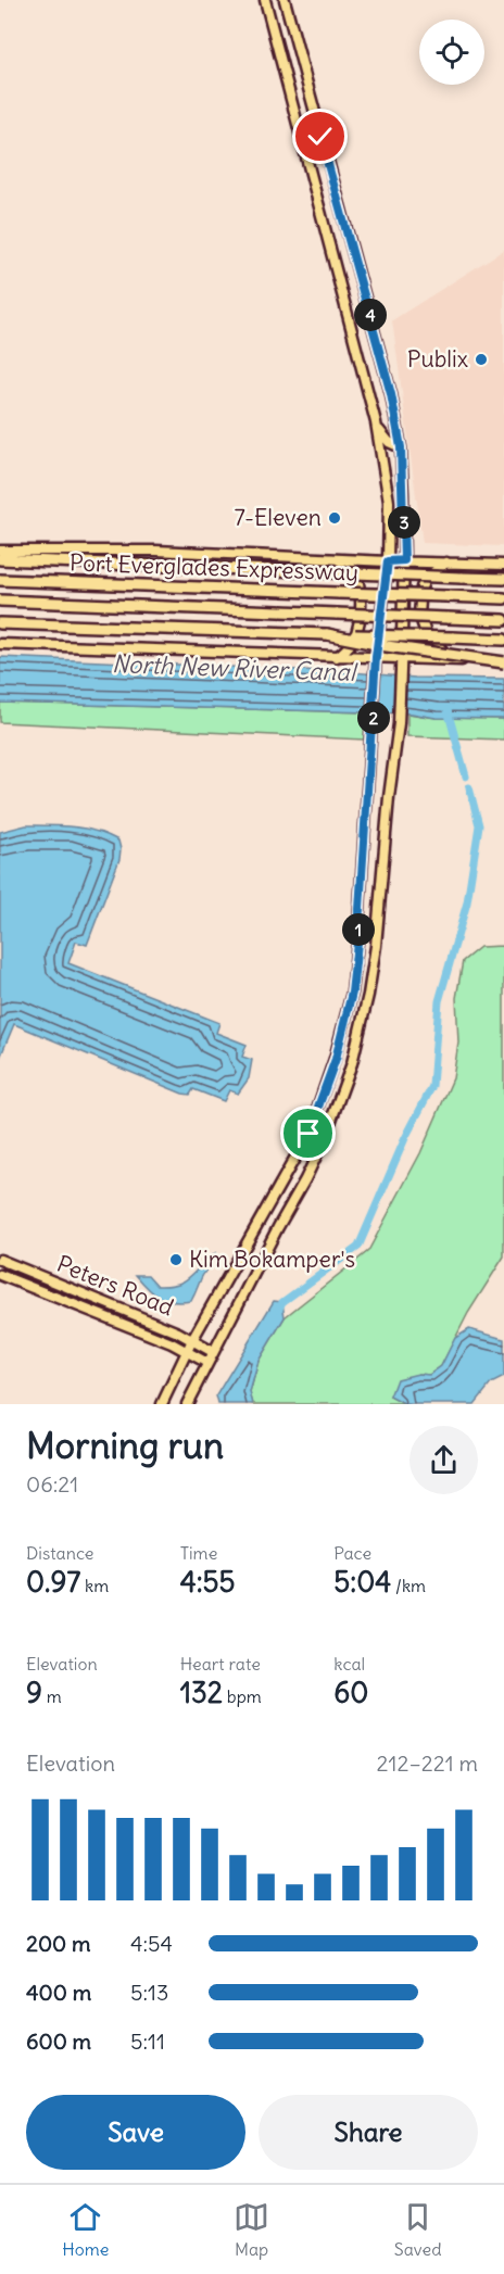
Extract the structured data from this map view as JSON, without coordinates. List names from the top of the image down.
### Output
{
  "streets": {
    "highway": ["Port Everglades Expressway"],
    "main road": ["Peters Road"]
  },
  "water": ["North New River Canal"],
  "places": ["Publix", "7-Eleven", "Kim Bokamper's"],
  "page": {
    "pins": [
      "4",
      "3",
      "2",
      "1"
    ],
    "heading": ["Morning run", "06:21"],
    "stats": [
      ["Distance", "0.97 km"],
      ["Time", "4:55"],
      ["Pace", "5:04 /km"],
      ["Elevation", "9 m"],
      ["Heart rate", "132 bpm"],
      ["kcal", "60"]
    ],
    "chart": ["Elevation", "212–221 m"],
    "list": [
      {
        "name": "200 m",
        "note": "4:54"
      },
      {
        "name": "400 m",
        "note": "5:13"
      },
      {
        "name": "600 m",
        "note": "5:11"
      }
    ],
    "buttons": ["Save", "Share"],
    "tabs": ["Home", "Map", "Saved"]
  }
}
